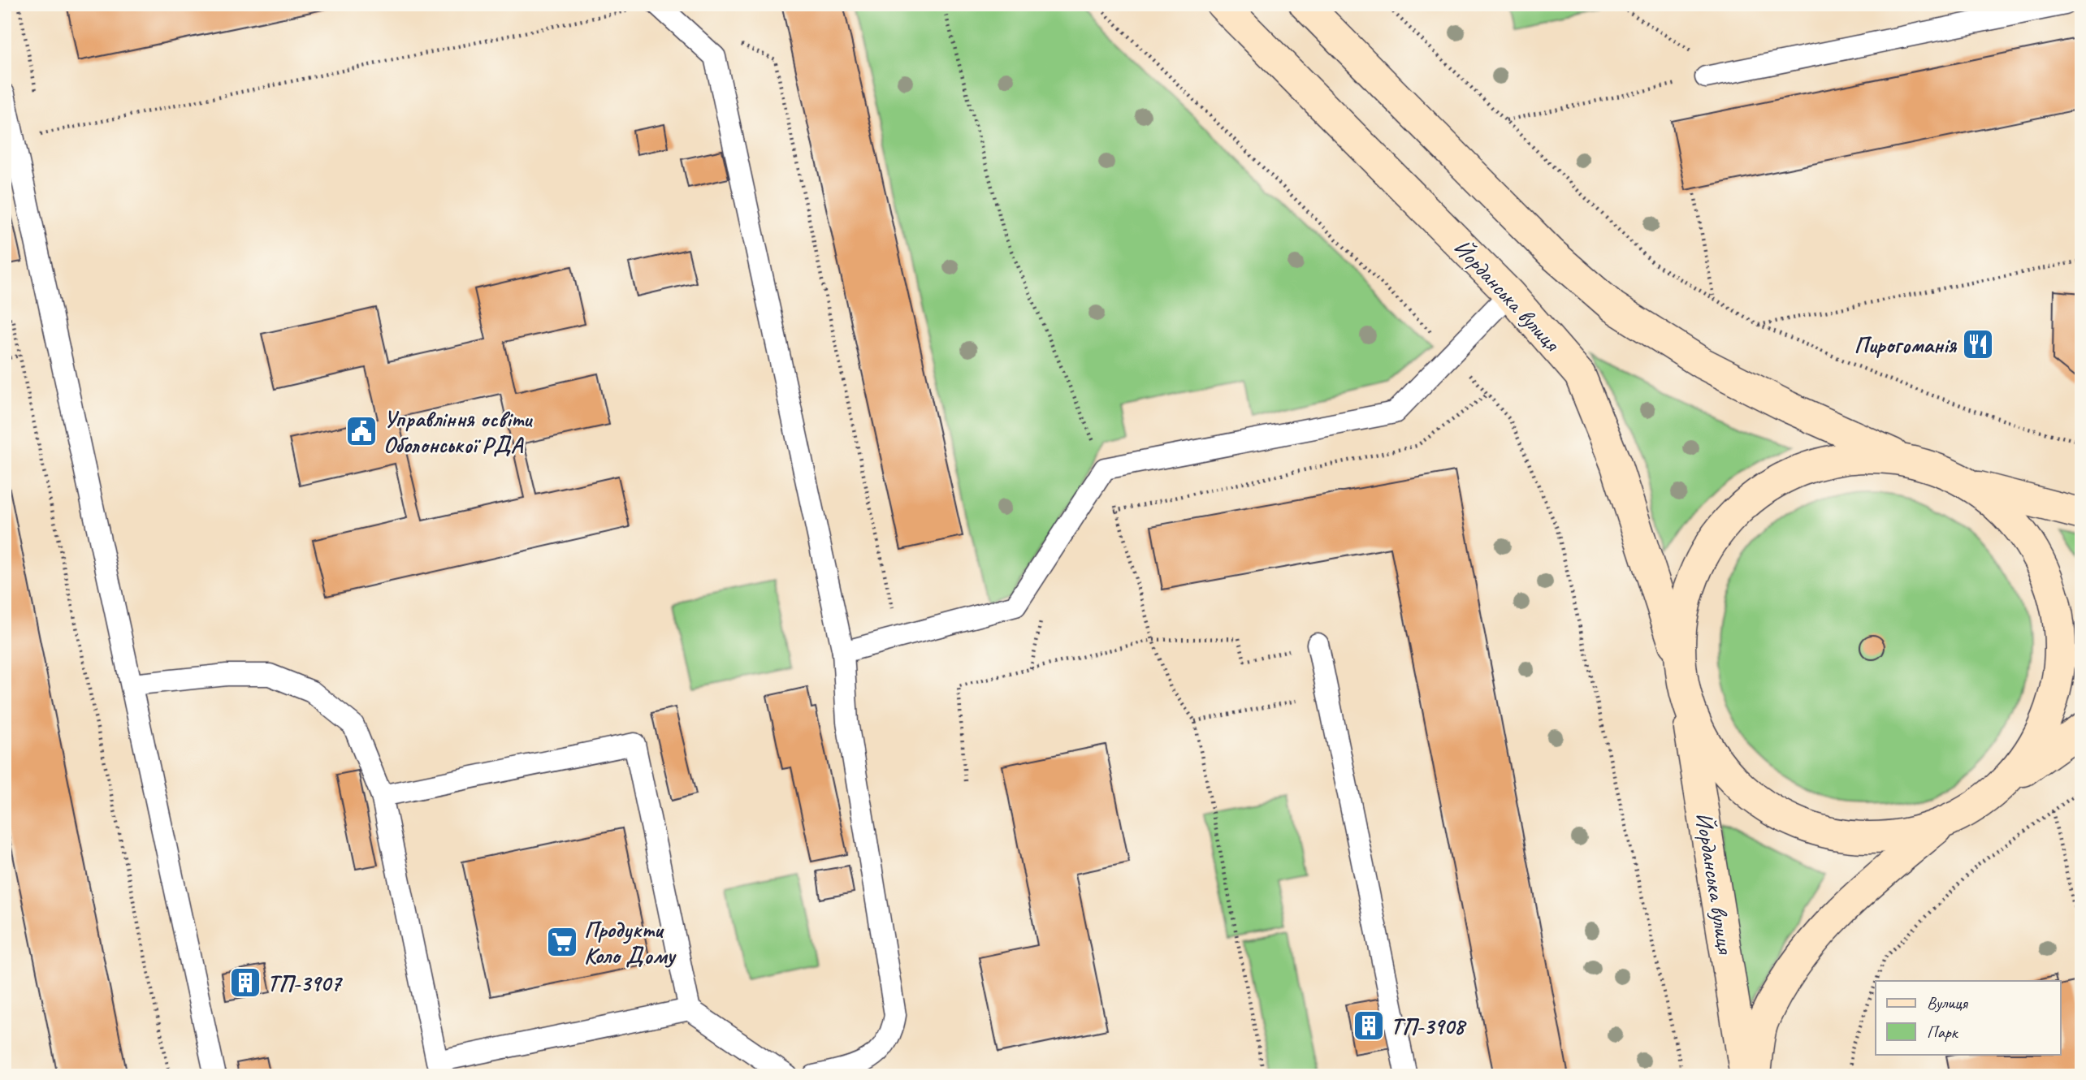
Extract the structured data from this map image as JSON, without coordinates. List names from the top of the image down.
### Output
{
  "streets": {
    "main road": ["Йорданська вулиця"]
  },
  "places": {
    "restaurant": ["Пирогоманія"],
    "public building": ["Управління освіти Оболонської РДА"],
    "supermarket": ["Продукти Коло Дому"],
    "building": ["ТП-3907", "ТП-3908"]
  },
  "legend": ["Вулиця", "Парк"]
}
